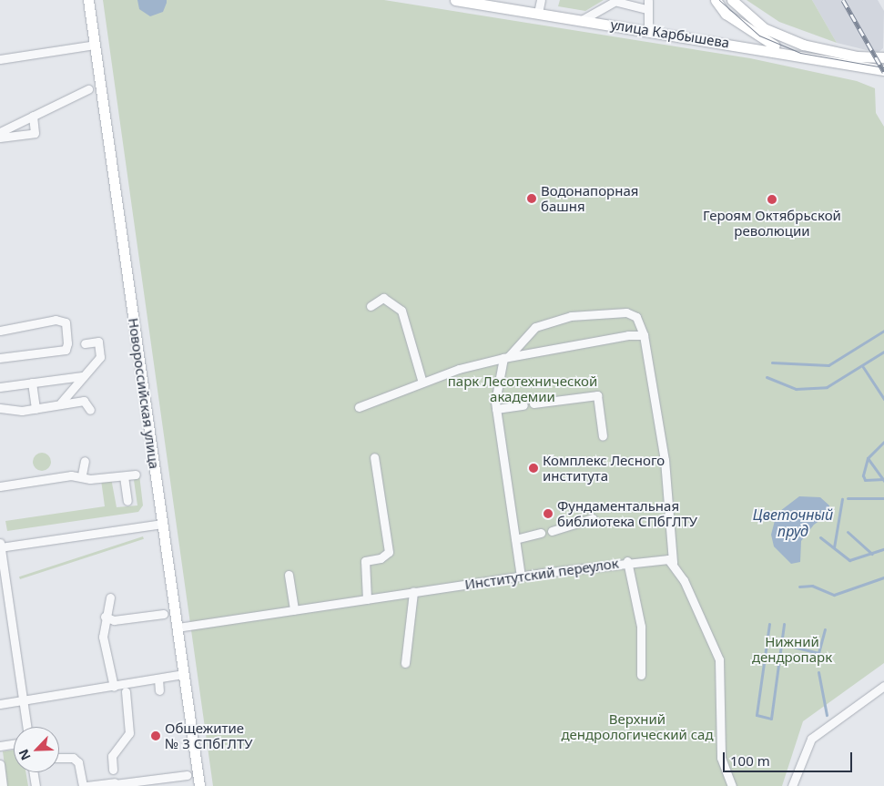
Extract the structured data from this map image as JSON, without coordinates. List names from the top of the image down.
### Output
{
  "streets": {
    "main road": ["улица Карбышева", "Новороссийская улица"],
    "street": ["Институтский переулок"]
  },
  "crossings": [
    ["Новороссийская улица", "Институтский переулок"]
  ],
  "water": ["Цветочный пруд"],
  "parks": ["парк Лесотехнической академии", "Нижний дендропарк", "Верхний дендрологический сад"],
  "places": [
    "Водонапорная башня",
    "Героям Октябрьской революции",
    "Комплекс Лесного института",
    "Фундаментальная библиотека СПбГЛТУ",
    "Общежитие № 3 СПбГЛТУ"
  ],
  "scale_bar": "100 m",
  "north": "bottom left"
}
